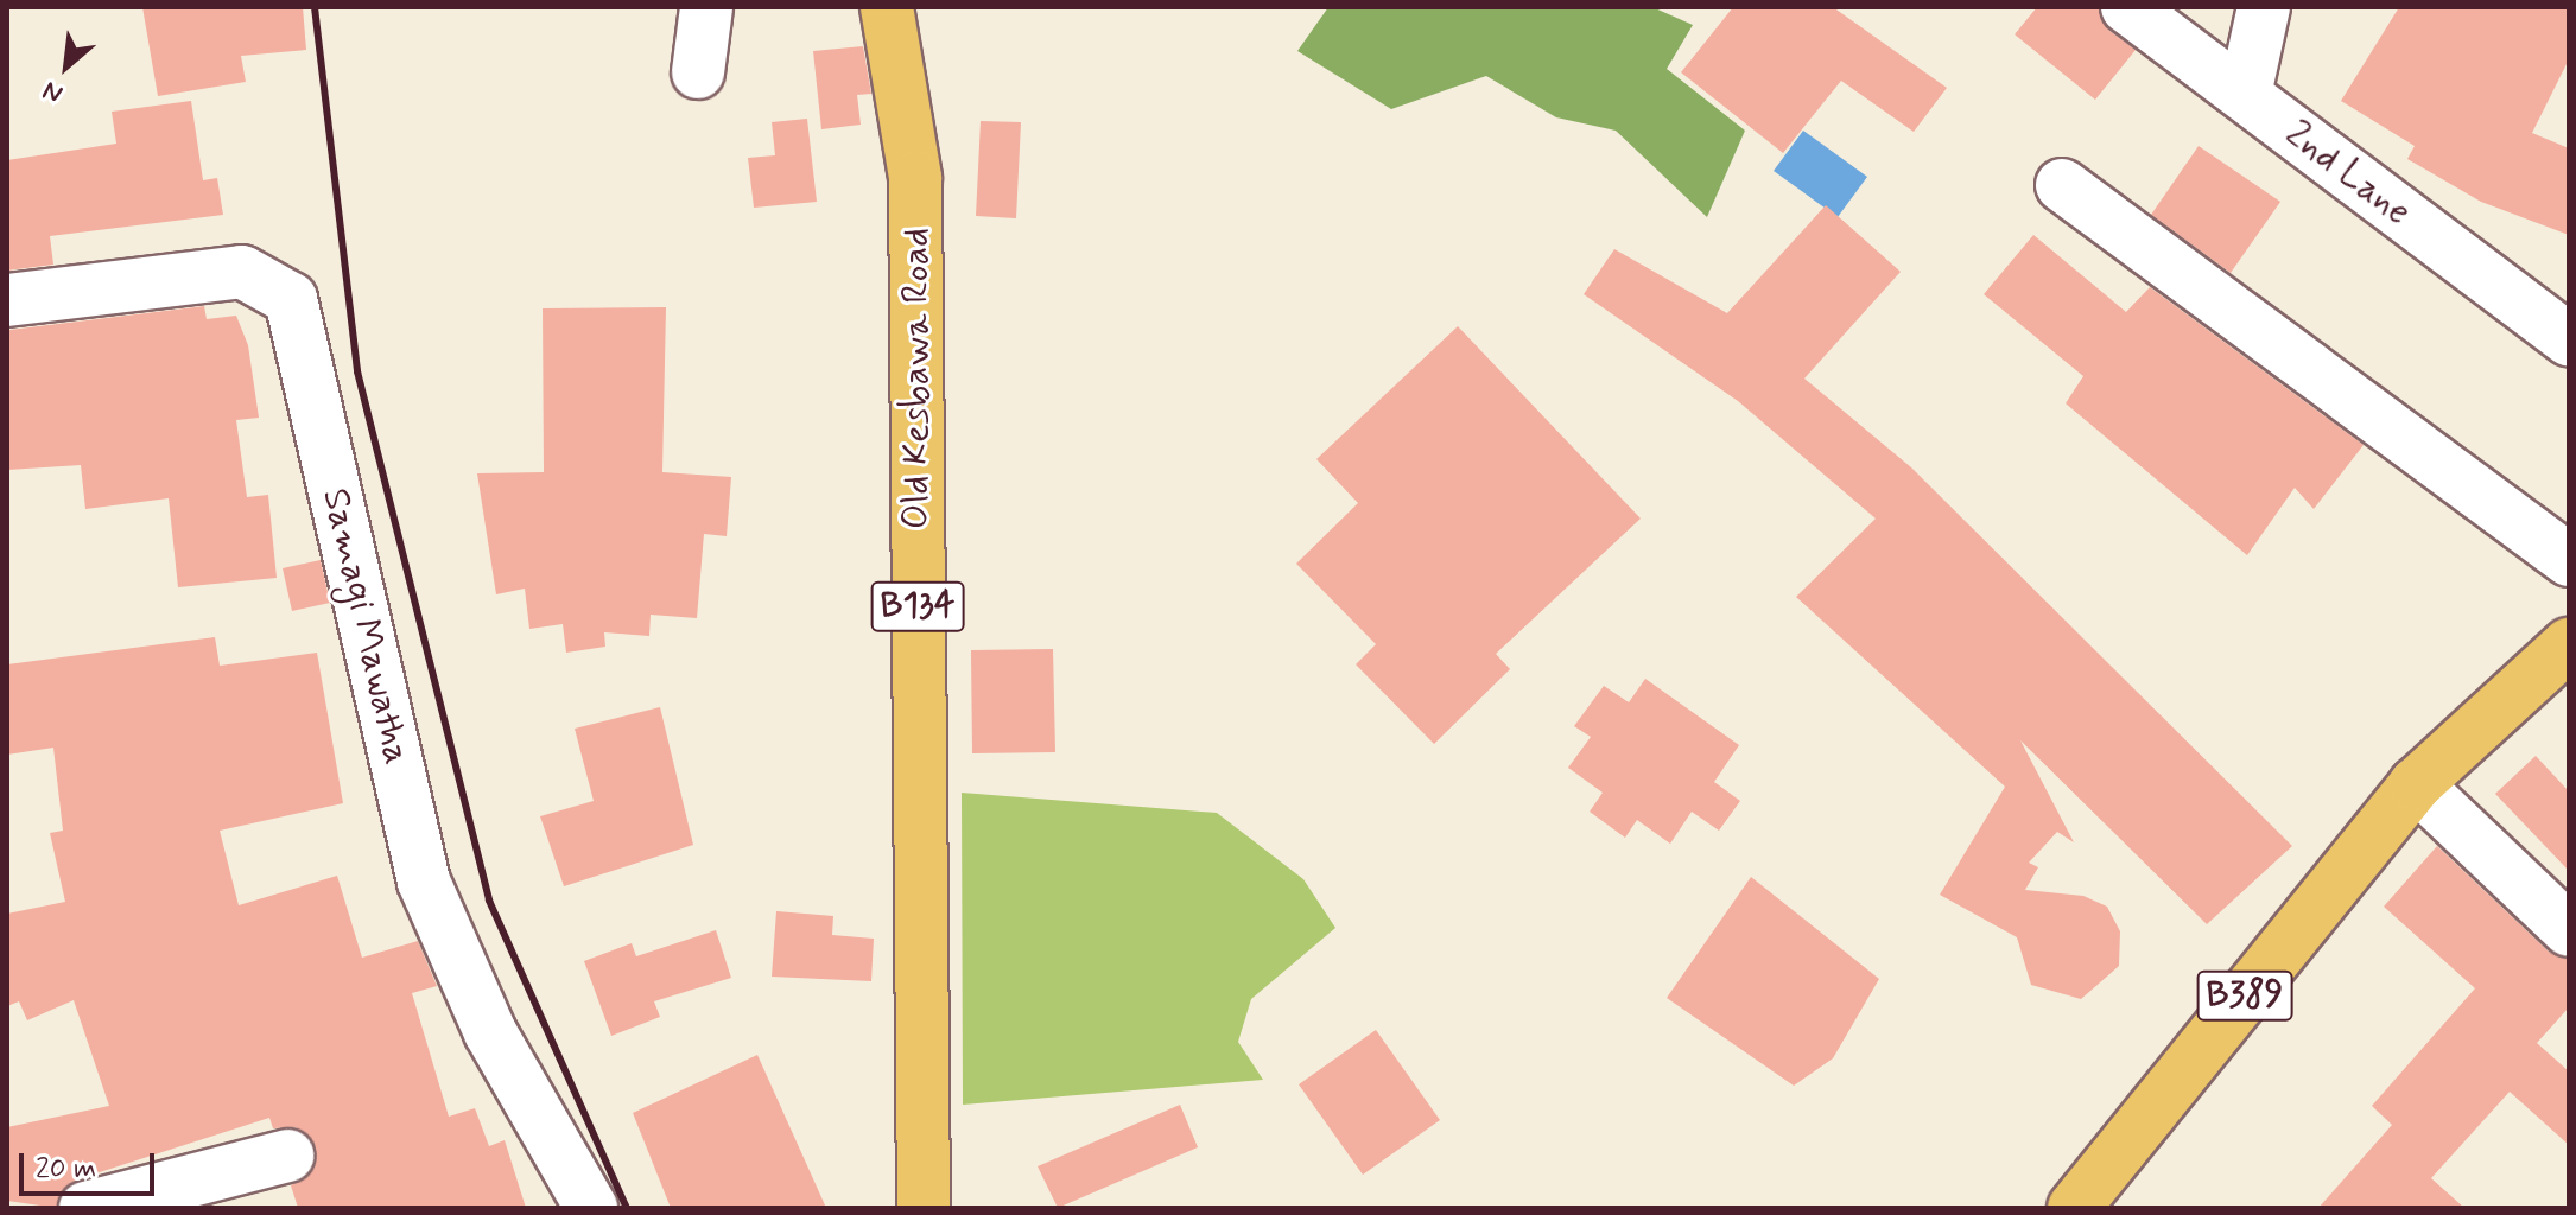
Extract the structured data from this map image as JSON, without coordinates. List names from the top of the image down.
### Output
{
  "streets": {
    "main road": ["Old Kesbawa Road", "B134", "B389"],
    "street": ["2nd Lane", "Samagi Mawatha"]
  },
  "scale_bar": "20 m",
  "north": "bottom left"
}
